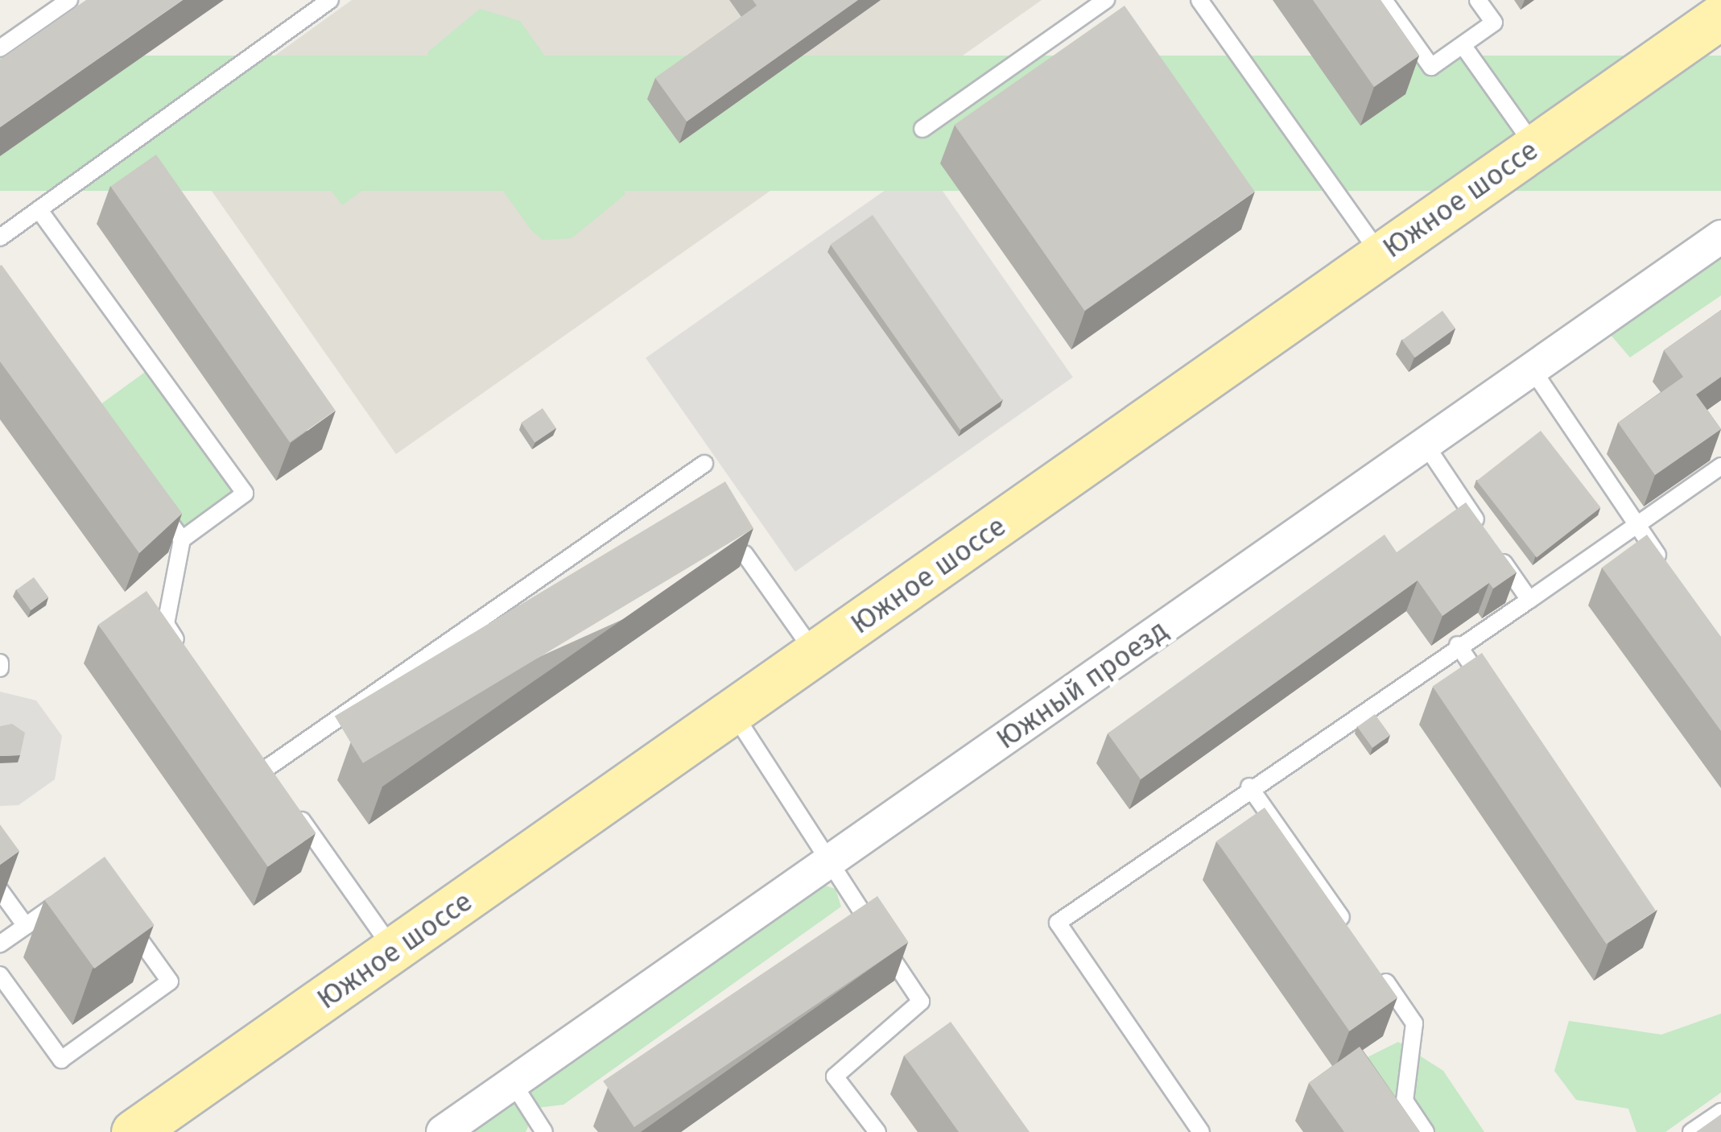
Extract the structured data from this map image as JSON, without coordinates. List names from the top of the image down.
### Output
{
  "streets": {
    "main road": ["Южное шоссе"],
    "street": ["Южный проезд"]
  }
}
